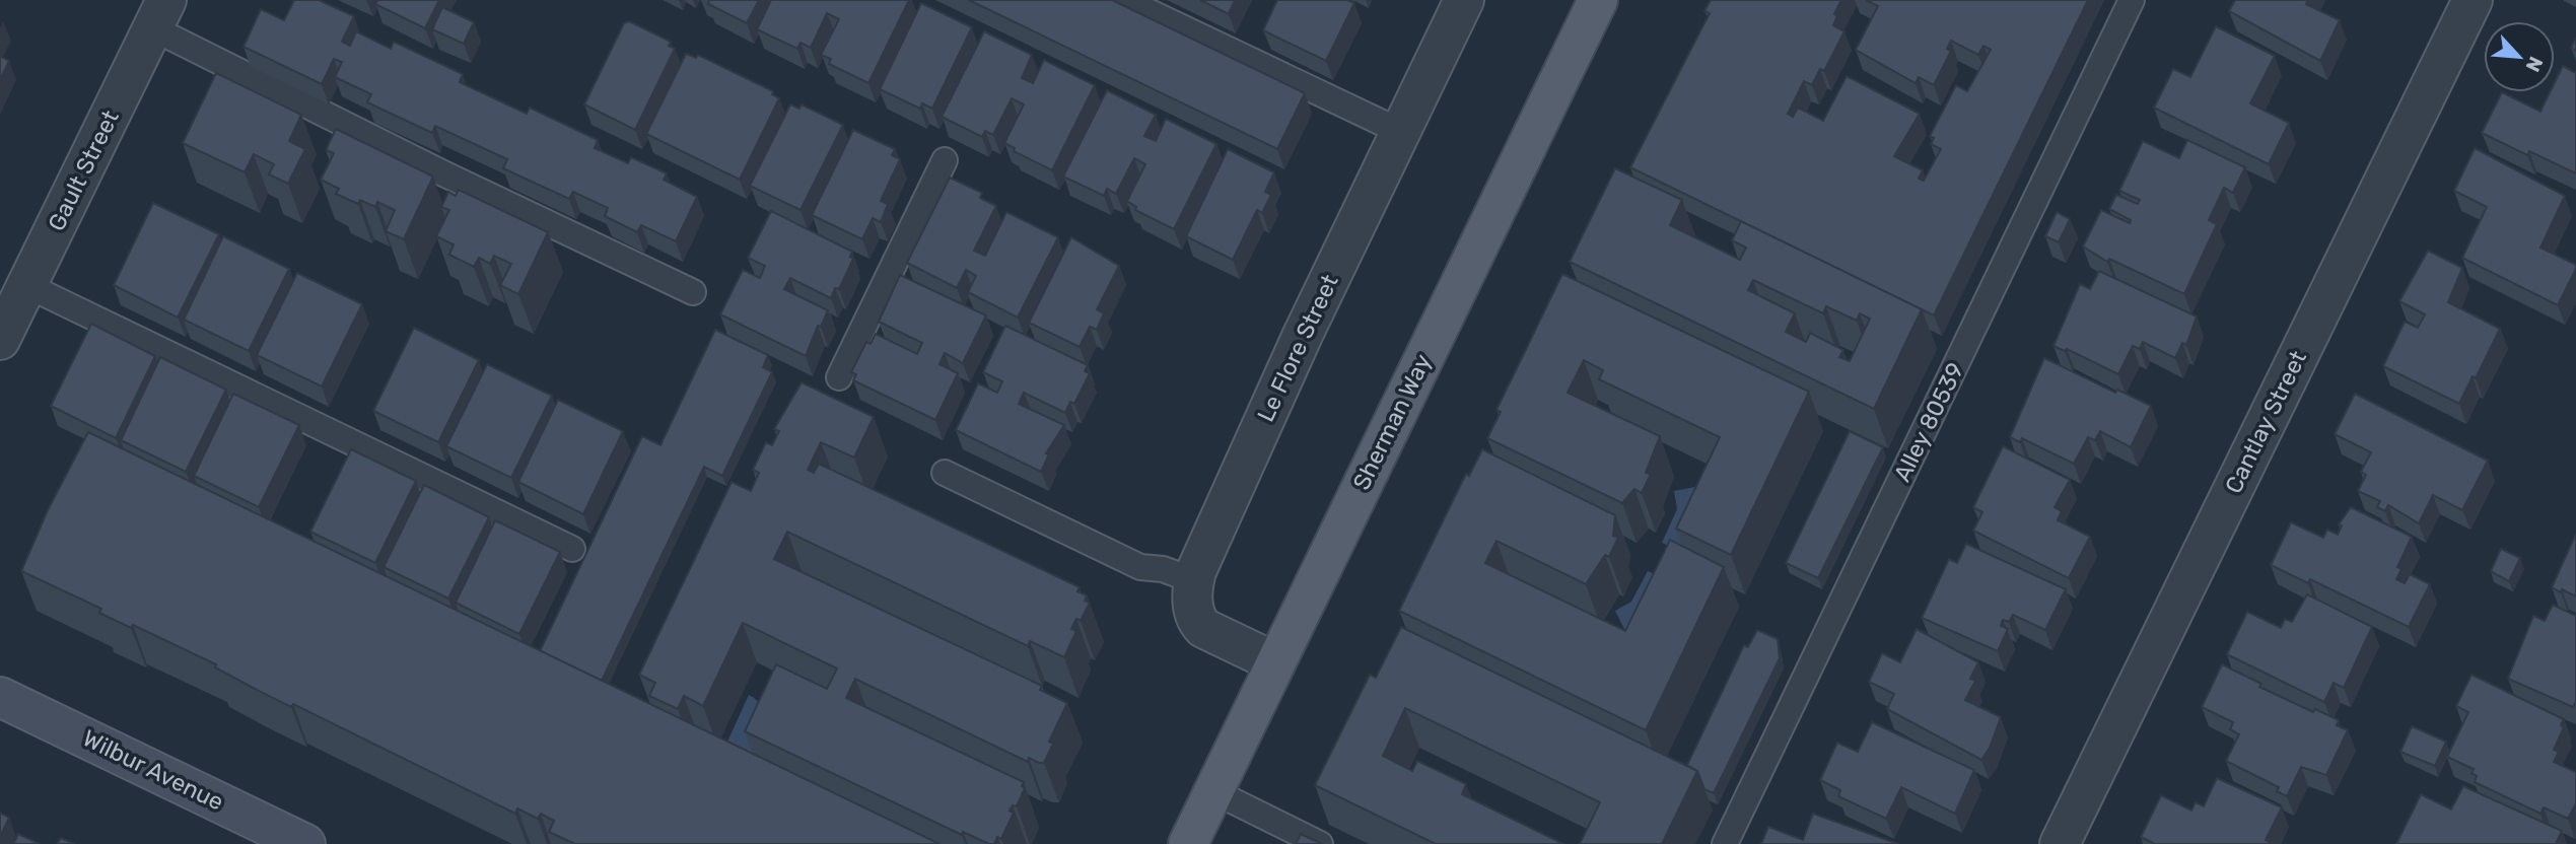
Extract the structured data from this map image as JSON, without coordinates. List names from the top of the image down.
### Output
{
  "streets": {
    "main road": ["Sherman Way", "Wilbur Avenue"],
    "street": ["Gault Street", "Le Flore Street", "Cantlay Street"],
    "lane": ["Alley 80539"]
  },
  "crossings": [
    ["Le Flore Street", "Sherman Way"]
  ],
  "north": "bottom right"
}
